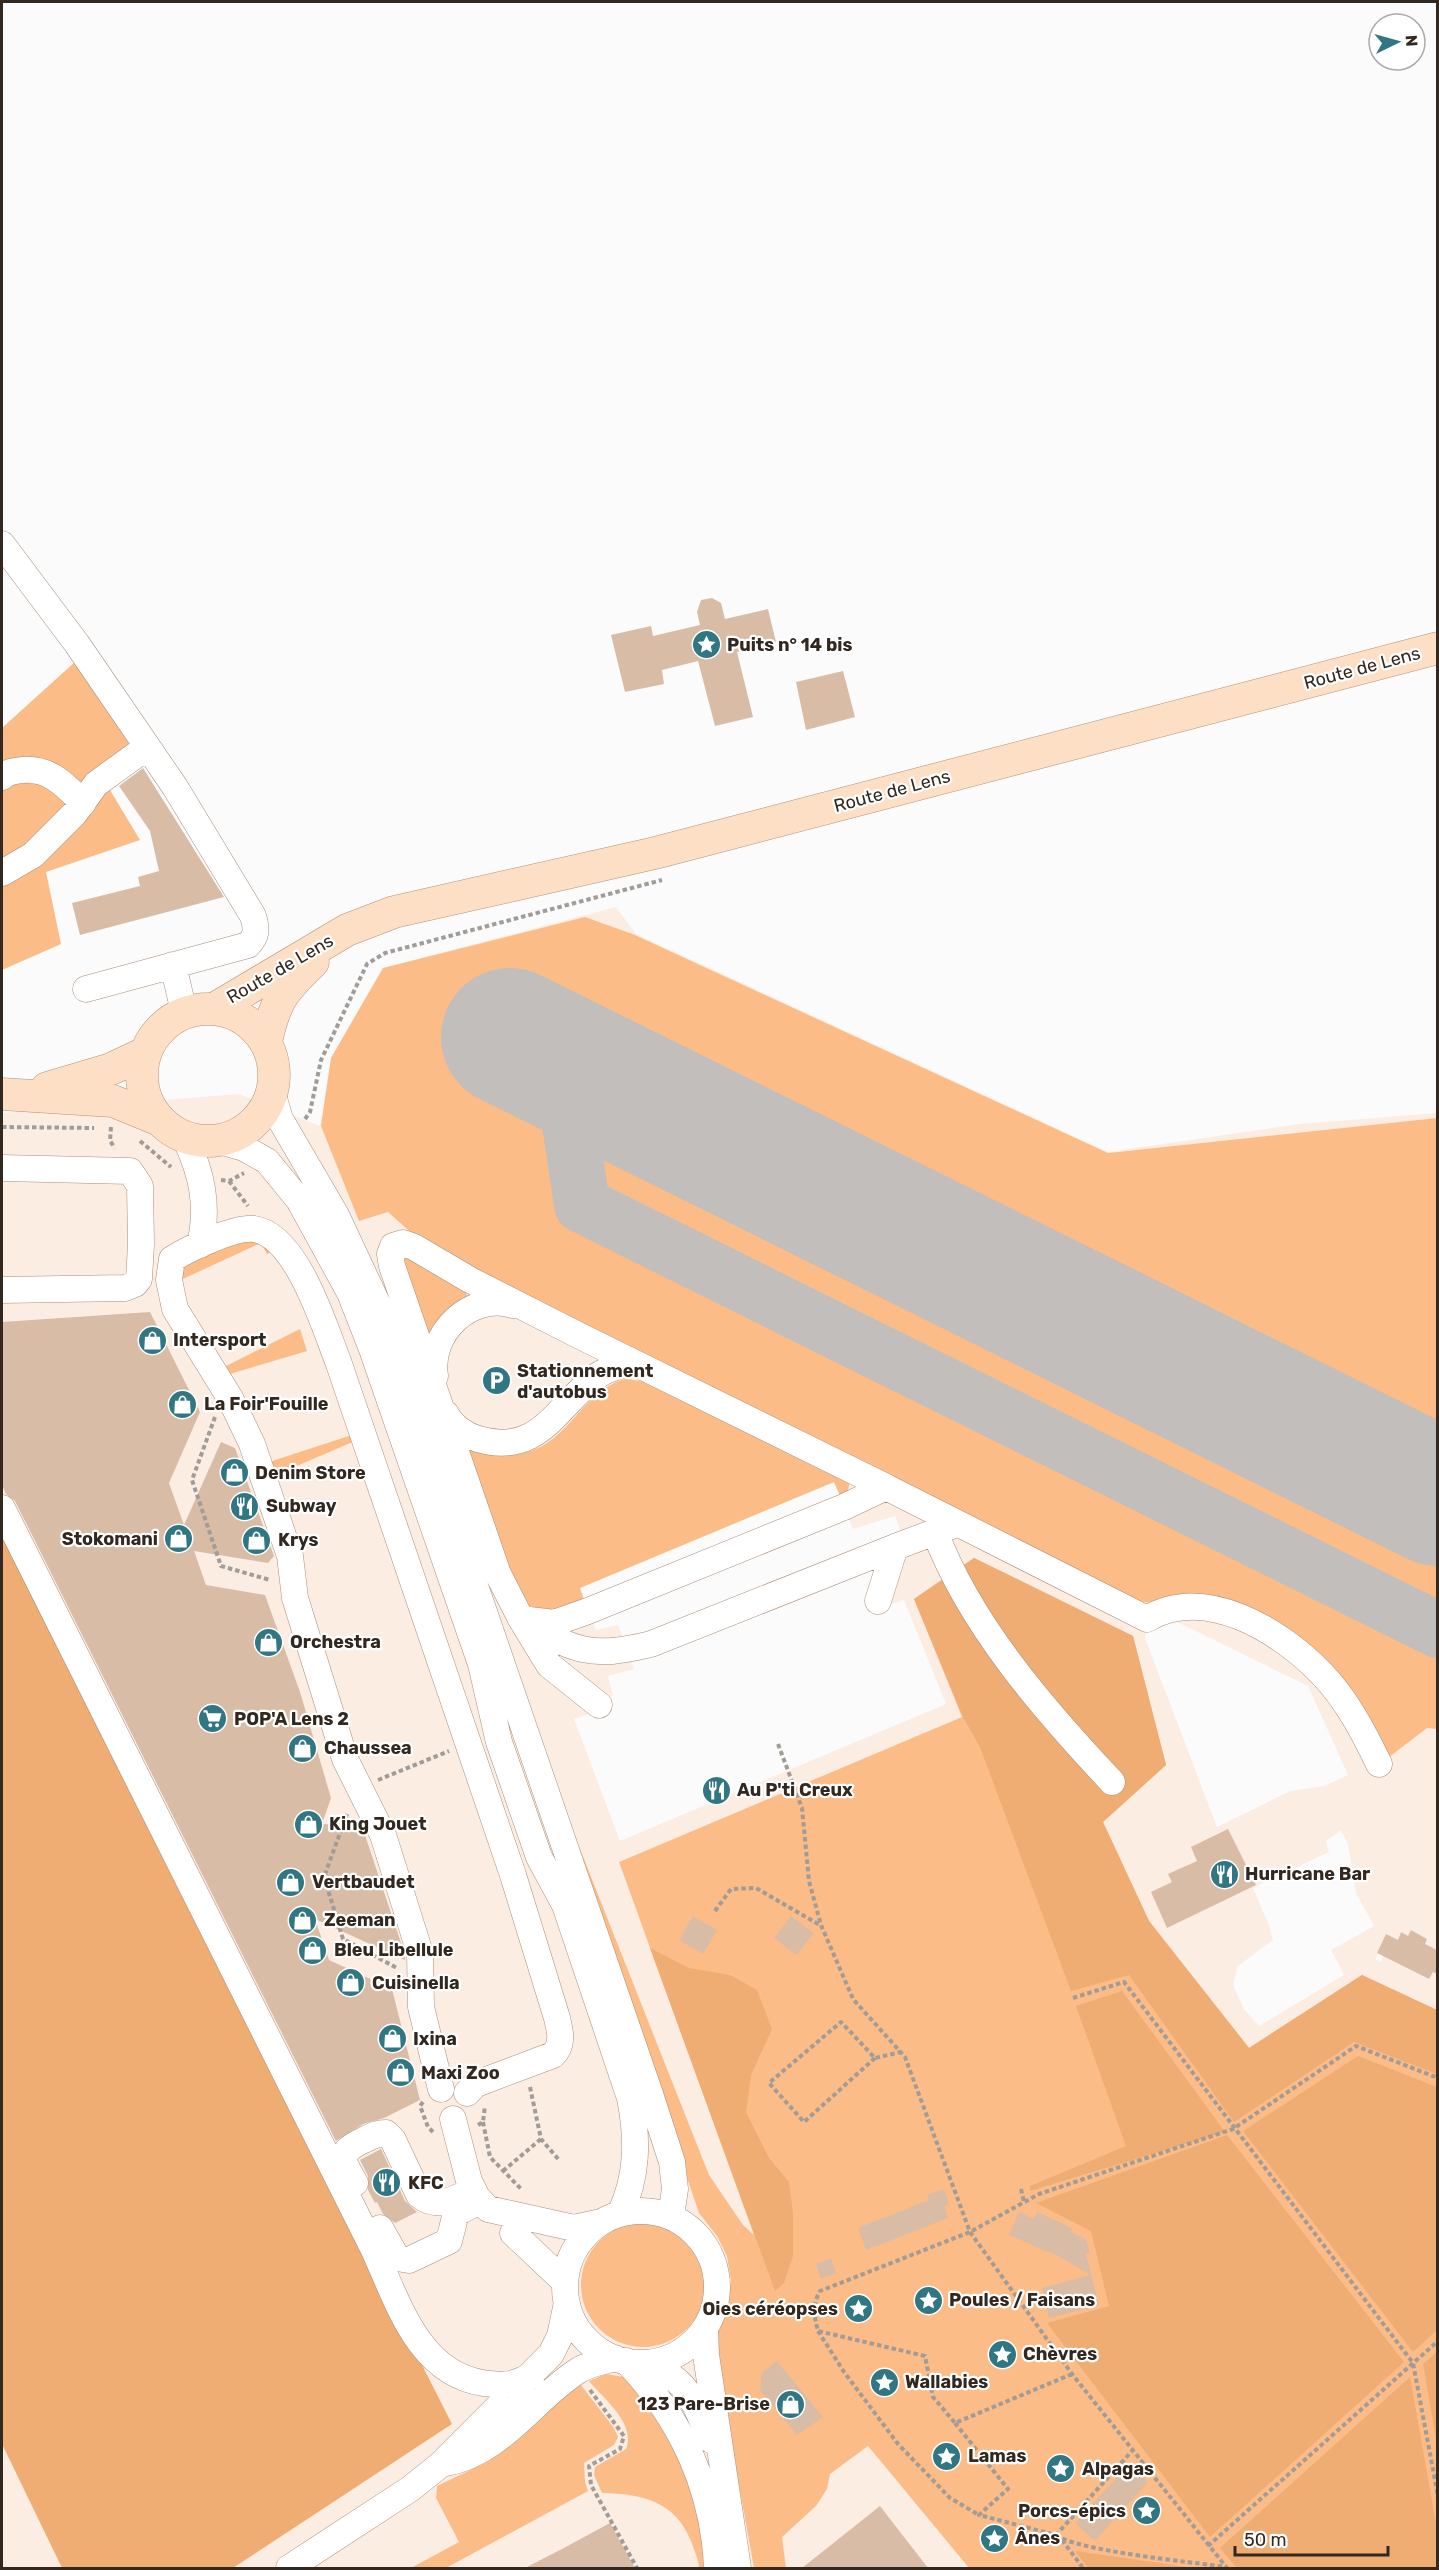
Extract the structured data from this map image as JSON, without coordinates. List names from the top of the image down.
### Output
{
  "streets": {
    "main road": ["Route de Lens"]
  },
  "places": {
    "place": [
      "Puits n° 14 bis",
      "Poules / Faisans",
      "Oies céréopses",
      "Chèvres",
      "Wallabies",
      "Lamas",
      "Alpagas",
      "Porcs-épics",
      "Ânes"
    ],
    "shop": [
      "Intersport",
      "La Foir'Fouille",
      "Denim Store",
      "Stokomani",
      "Krys",
      "Orchestra",
      "Chaussea",
      "King Jouet",
      "Vertbaudet",
      "Zeeman",
      "Bleu Libellule",
      "Cuisinella",
      "Ixina",
      "Maxi Zoo",
      "123 Pare-Brise"
    ],
    "parking": ["Stationnement d'autobus"],
    "restaurant": [
      "Subway",
      "Au P'ti Creux",
      "Hurricane Bar",
      "KFC"
    ],
    "supermarket": ["POP'A Lens 2"]
  },
  "scale_bar": "50 m",
  "north": "right"
}
